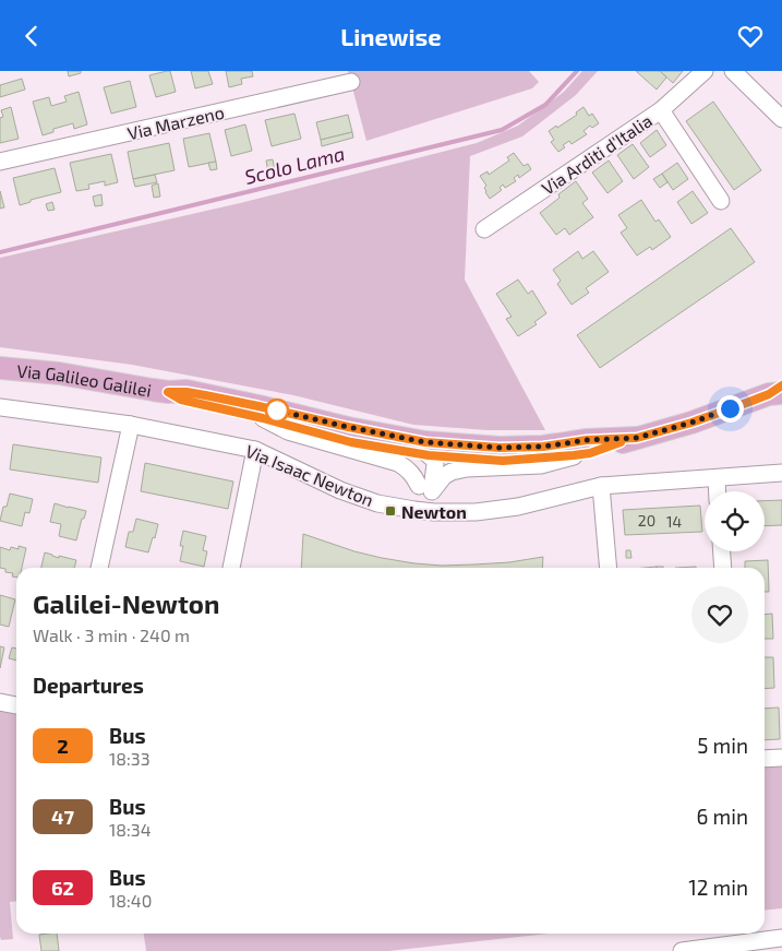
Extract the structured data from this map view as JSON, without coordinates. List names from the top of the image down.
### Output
{
  "streets": {
    "main road": ["Via Galileo Galilei"],
    "street": ["Via Marzeno", "Via Arditi d'Italia", "Via Isaac Newton"]
  },
  "water": ["Scolo Lama"],
  "places": {
    "transit": ["Newton"]
  },
  "lines": ["bus line 2"],
  "house_numbers": ["20", "14"],
  "page": {
    "header": "Linewise",
    "heading": [
      ["Galilei-Newton", "Walk · 3 min · 240 m"],
      "Departures"
    ],
    "list": [
      {
        "mark": "2",
        "name": "Bus",
        "note": "18:33",
        "value": "5 min"
      },
      {
        "mark": "47",
        "name": "Bus",
        "note": "18:34",
        "value": "6 min"
      },
      {
        "mark": "62",
        "name": "Bus",
        "note": "18:40",
        "value": "12 min"
      }
    ]
  }
}
